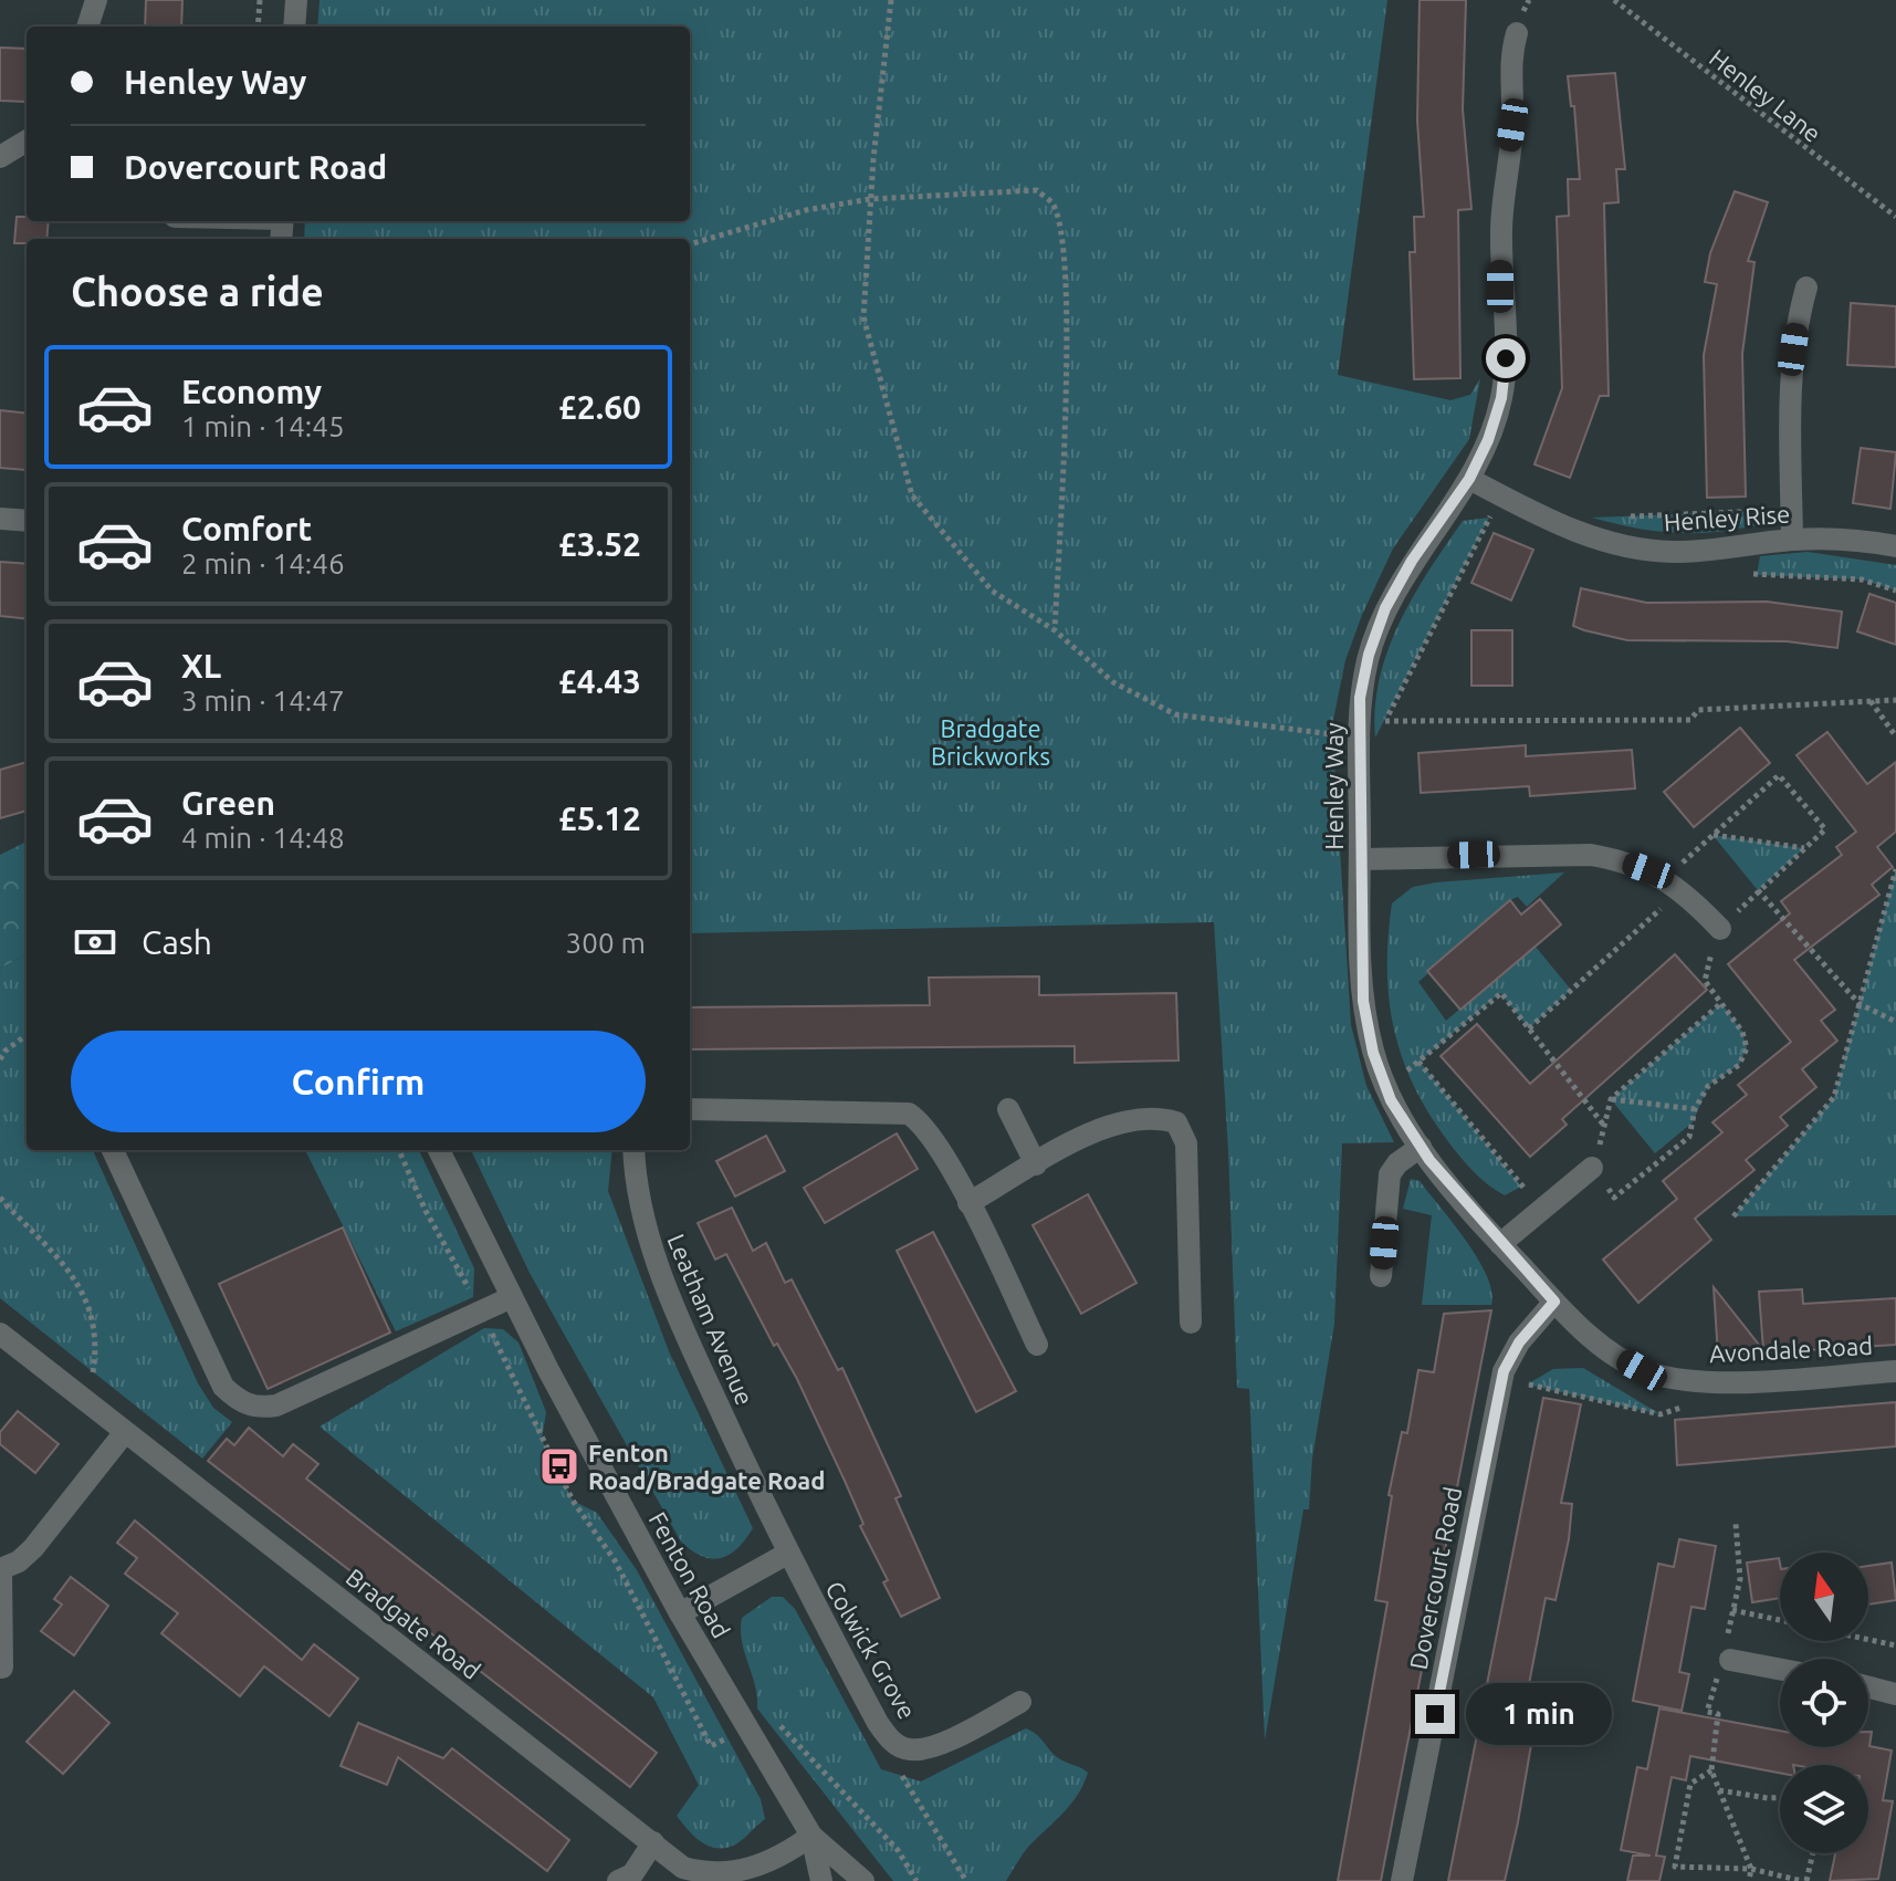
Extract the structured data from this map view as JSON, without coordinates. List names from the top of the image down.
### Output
{
  "streets": {
    "street": [
      "Henley Rise",
      "Henley Way",
      "Leatham Avenue",
      "Avondale Road",
      "Fenton Road",
      "Dovercourt Road",
      "Bradgate Road",
      "Colwick Grove"
    ],
    "path": ["Henley Lane"]
  },
  "crossings": [
    ["Henley Rise", "Henley Way"],
    ["Henley Way", "Avondale Road"],
    ["Henley Way", "Dovercourt Road"],
    ["Leatham Avenue", "Colwick Grove"],
    ["Avondale Road", "Dovercourt Road"],
    ["Fenton Road", "Bradgate Road"]
  ],
  "parks": ["Bradgate Brickworks"],
  "places": {
    "bus stop": ["Fenton Road/Bradgate Road"]
  },
  "north": "top",
  "page": {
    "banner": ["Henley Way", "Dovercourt Road"],
    "heading": "Choose a ride",
    "list": [
      {
        "name": "Economy",
        "note": "1 min · 14:45",
        "value": "£2.60"
      },
      {
        "name": "Comfort",
        "note": "2 min · 14:46",
        "value": "£3.52"
      },
      {
        "name": "XL",
        "note": "3 min · 14:47",
        "value": "£4.43"
      },
      {
        "name": "Green",
        "note": "4 min · 14:48",
        "value": "£5.12"
      }
    ],
    "pay": ["Cash", "300 m"],
    "buttons": "Confirm",
    "bubble": "1 min"
  }
}
